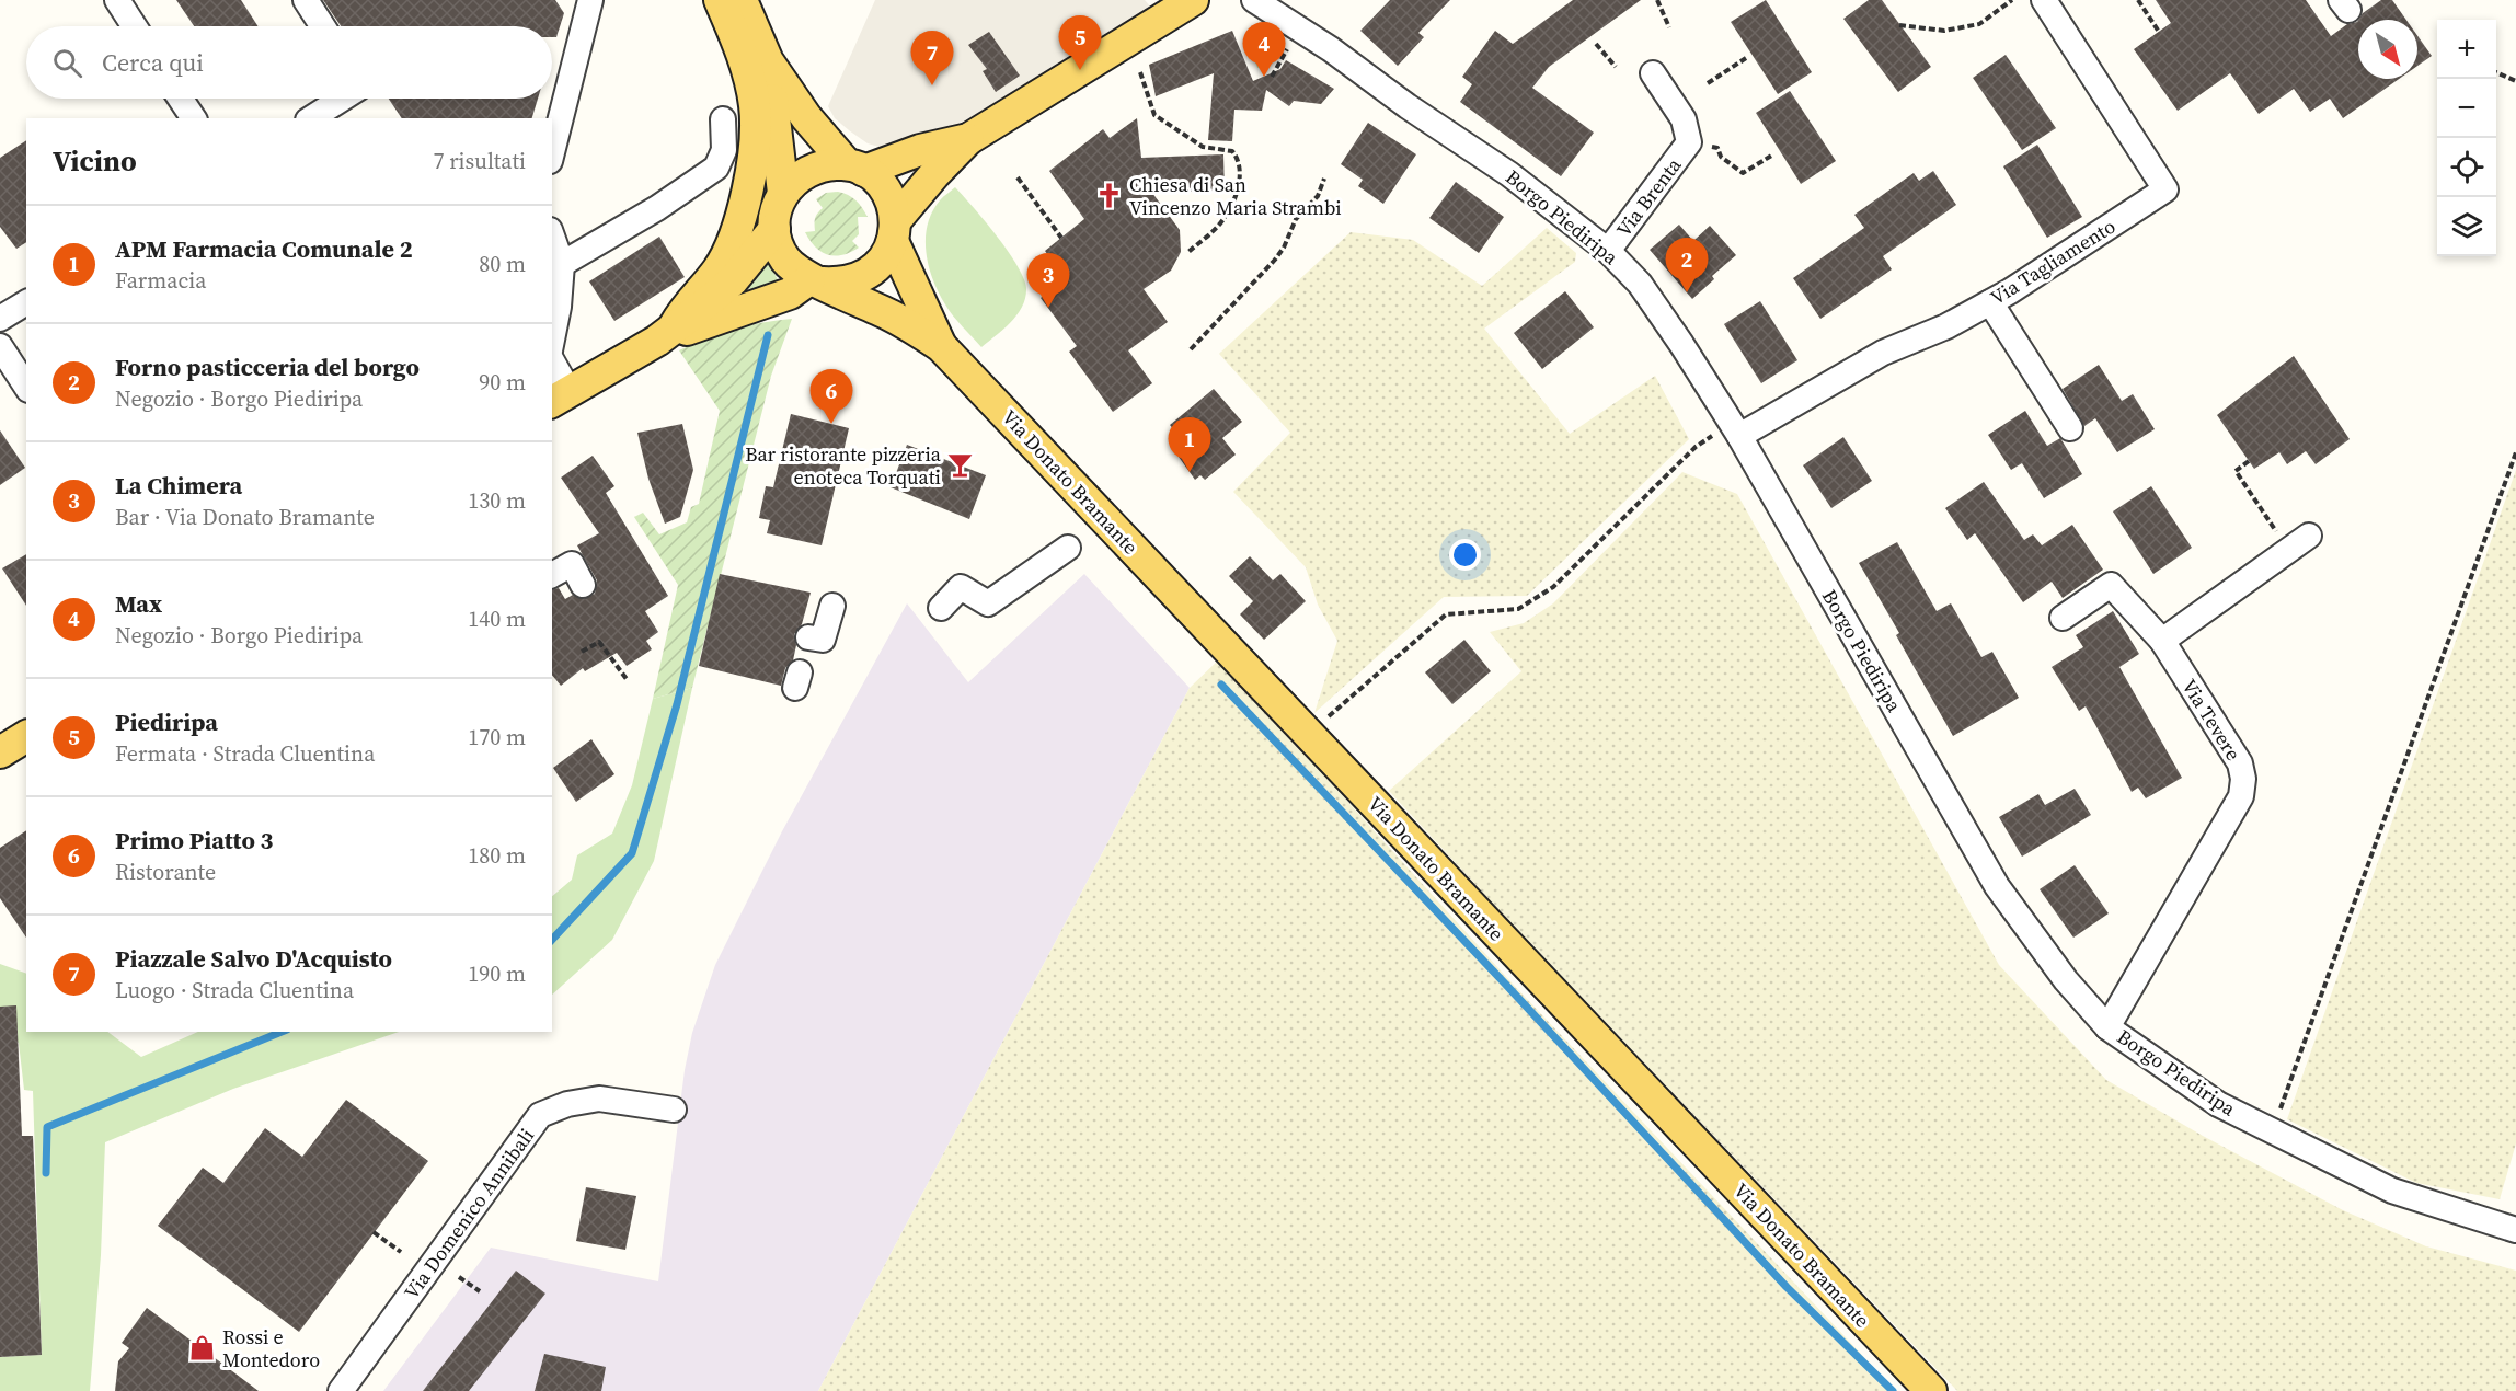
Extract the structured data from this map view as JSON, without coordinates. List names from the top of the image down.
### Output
{
  "streets": {
    "main road": ["Via Donato Bramante"],
    "street": [
      "Via Brenta",
      "Borgo Piediripa",
      "Via Tagliamento",
      "Via Tevere",
      "Via Domenico Annibali"
    ]
  },
  "crossings": [
    ["Via Brenta", "Borgo Piediripa"],
    ["Borgo Piediripa", "Via Tagliamento"],
    ["Borgo Piediripa", "Via Tevere"]
  ],
  "places": {
    "church": ["Chiesa di San Vincenzo Maria Strambi"],
    "bar": ["Bar ristorante pizzeria enoteca Torquati"],
    "shop": ["Rossi e Montedoro"]
  },
  "north": "bottom right",
  "page": {
    "pins": [
      "5",
      "4",
      "7",
      "2",
      "3",
      "6",
      "1"
    ],
    "map_buttons": ["+", "−"],
    "search": "Cerca qui",
    "heading": ["Vicino", "7 risultati"],
    "list": [
      {
        "mark": "1",
        "name": "APM Farmacia Comunale 2",
        "note": "Farmacia",
        "value": "80 m"
      },
      {
        "mark": "2",
        "name": "Forno pasticceria del borgo",
        "note": "Negozio · Borgo Piediripa",
        "value": "90 m"
      },
      {
        "mark": "3",
        "name": "La Chimera",
        "note": "Bar · Via Donato Bramante",
        "value": "130 m"
      },
      {
        "mark": "4",
        "name": "Max",
        "note": "Negozio · Borgo Piediripa",
        "value": "140 m"
      },
      {
        "mark": "5",
        "name": "Piediripa",
        "note": "Fermata · Strada Cluentina",
        "value": "170 m"
      },
      {
        "mark": "6",
        "name": "Primo Piatto 3",
        "note": "Ristorante",
        "value": "180 m"
      },
      {
        "mark": "7",
        "name": "Piazzale Salvo D'Acquisto",
        "note": "Luogo · Strada Cluentina",
        "value": "190 m"
      }
    ]
  }
}
